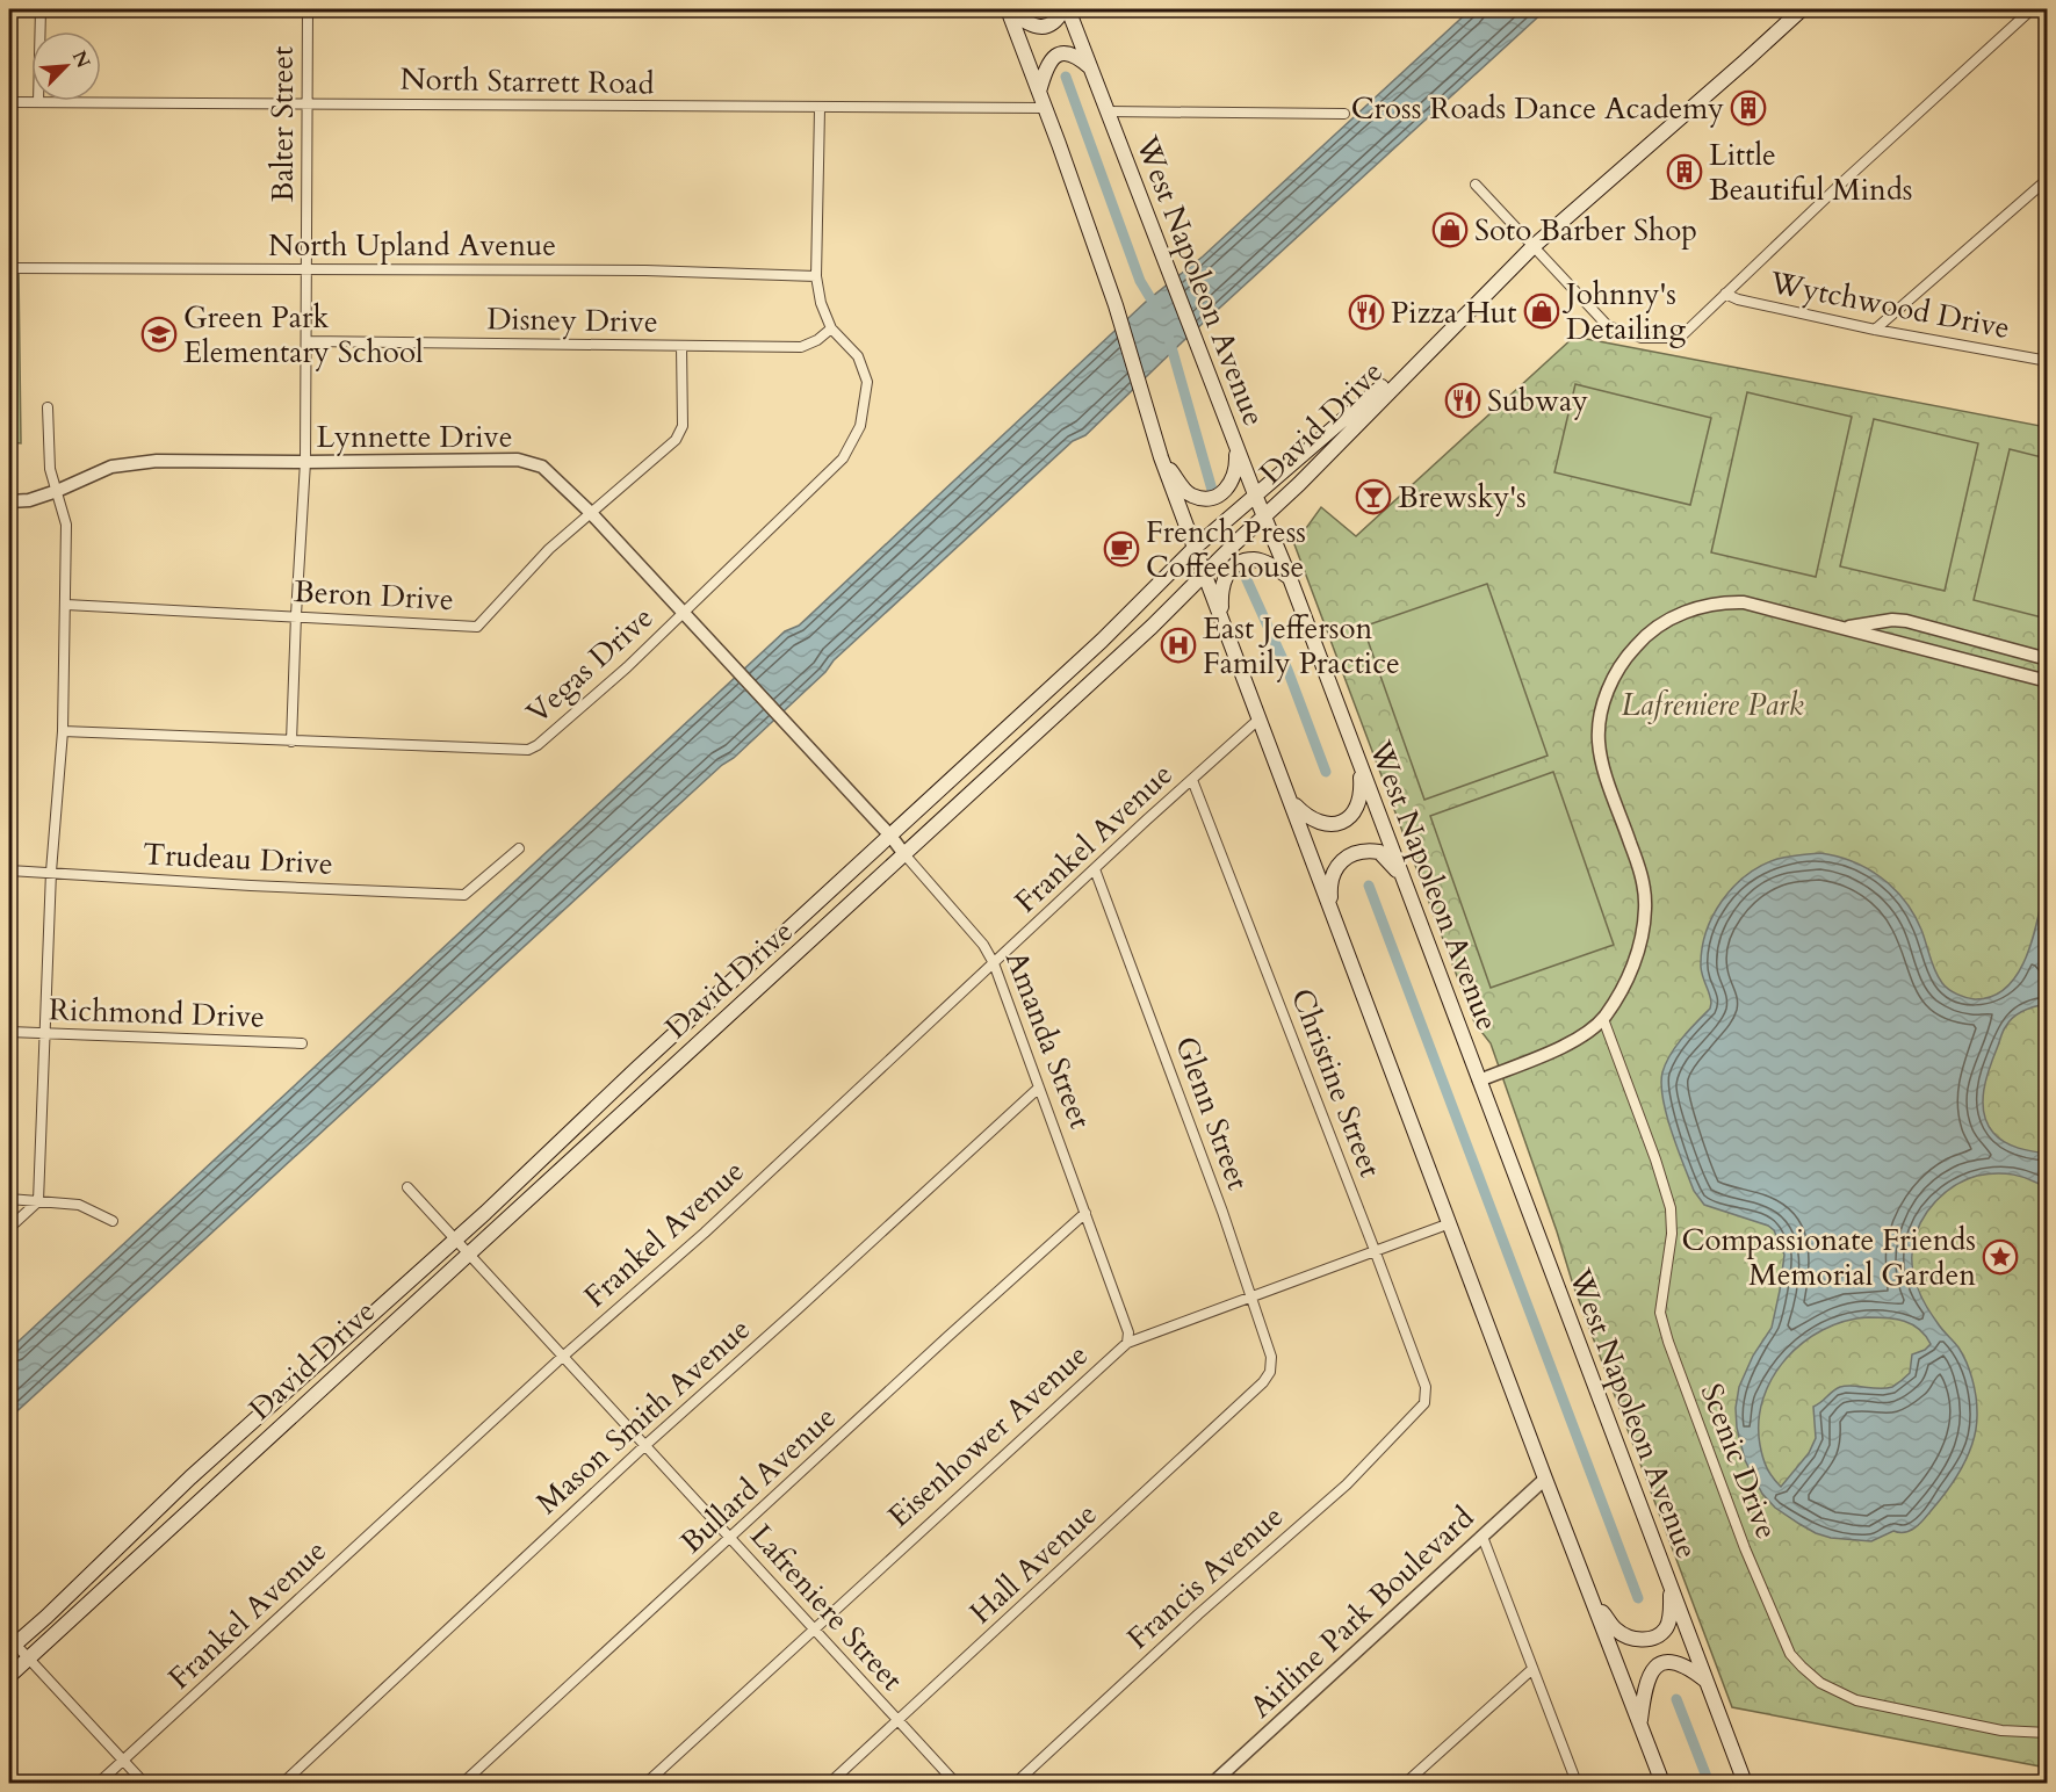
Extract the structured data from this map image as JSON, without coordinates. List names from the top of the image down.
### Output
{
  "streets": {
    "main road": ["West Napoleon Avenue", "David Drive"],
    "street": [
      "North Starrett Road",
      "Balter Street",
      "North Upland Avenue",
      "Wytchwood Drive",
      "Disney Drive",
      "Lynnette Drive",
      "Beron Drive",
      "Vegas Drive",
      "Frankel Avenue",
      "Trudeau Drive",
      "Richmond Drive",
      "Amanda Street",
      "Christine Street",
      "Glenn Street",
      "Mason Smith Avenue",
      "Eisenhower Avenue",
      "Scenic Drive",
      "Bullard Avenue",
      "Hall Avenue",
      "Francis Avenue",
      "Lafreniere Street",
      "Airline Park Boulevard"
    ]
  },
  "crossings": [
    ["North Starrett Road", "Balter Street"],
    ["North Starrett Road", "Vegas Drive"],
    ["Balter Street", "North Upland Avenue"],
    ["Balter Street", "Disney Drive"],
    ["Balter Street", "Lynnette Drive"],
    ["Balter Street", "Beron Drive"],
    ["Balter Street", "Vegas Drive"],
    ["North Upland Avenue", "Vegas Drive"],
    ["West Napoleon Avenue", "David Drive"],
    ["Disney Drive", "Beron Drive"],
    ["Disney Drive", "Vegas Drive"],
    ["David Drive", "Amanda Street"],
    ["David Drive", "Lafreniere Street"],
    ["Lynnette Drive", "Beron Drive"],
    ["Lynnette Drive", "Vegas Drive"],
    ["Lynnette Drive", "Amanda Street"],
    ["Frankel Avenue", "Amanda Street"],
    ["Frankel Avenue", "Christine Street"],
    ["Frankel Avenue", "Glenn Street"],
    ["Frankel Avenue", "Lafreniere Street"],
    ["Amanda Street", "Mason Smith Avenue"],
    ["Amanda Street", "Eisenhower Avenue"],
    ["Amanda Street", "Bullard Avenue"],
    ["Christine Street", "Eisenhower Avenue"],
    ["Christine Street", "Francis Avenue"],
    ["Glenn Street", "Eisenhower Avenue"],
    ["Glenn Street", "Hall Avenue"],
    ["Mason Smith Avenue", "Lafreniere Street"],
    ["Eisenhower Avenue", "Lafreniere Street"],
    ["Bullard Avenue", "Lafreniere Street"],
    ["Hall Avenue", "Lafreniere Street"]
  ],
  "parks": ["Lafreniere Park"],
  "places": {
    "building": ["Cross Roads Dance Academy", "Little Beautiful Minds"],
    "shop": ["Soto Barber Shop", "Johnny's Detailing"],
    "restaurant": ["Pizza Hut", "Subway"],
    "school or university": ["Green Park Elementary School"],
    "bar": ["Brewsky's"],
    "cafe": ["French Press Coffeehouse"],
    "hospital": ["East Jefferson Family Practice"],
    "place": ["Compassionate Friends Memorial Garden"]
  },
  "north": "top right"
}
